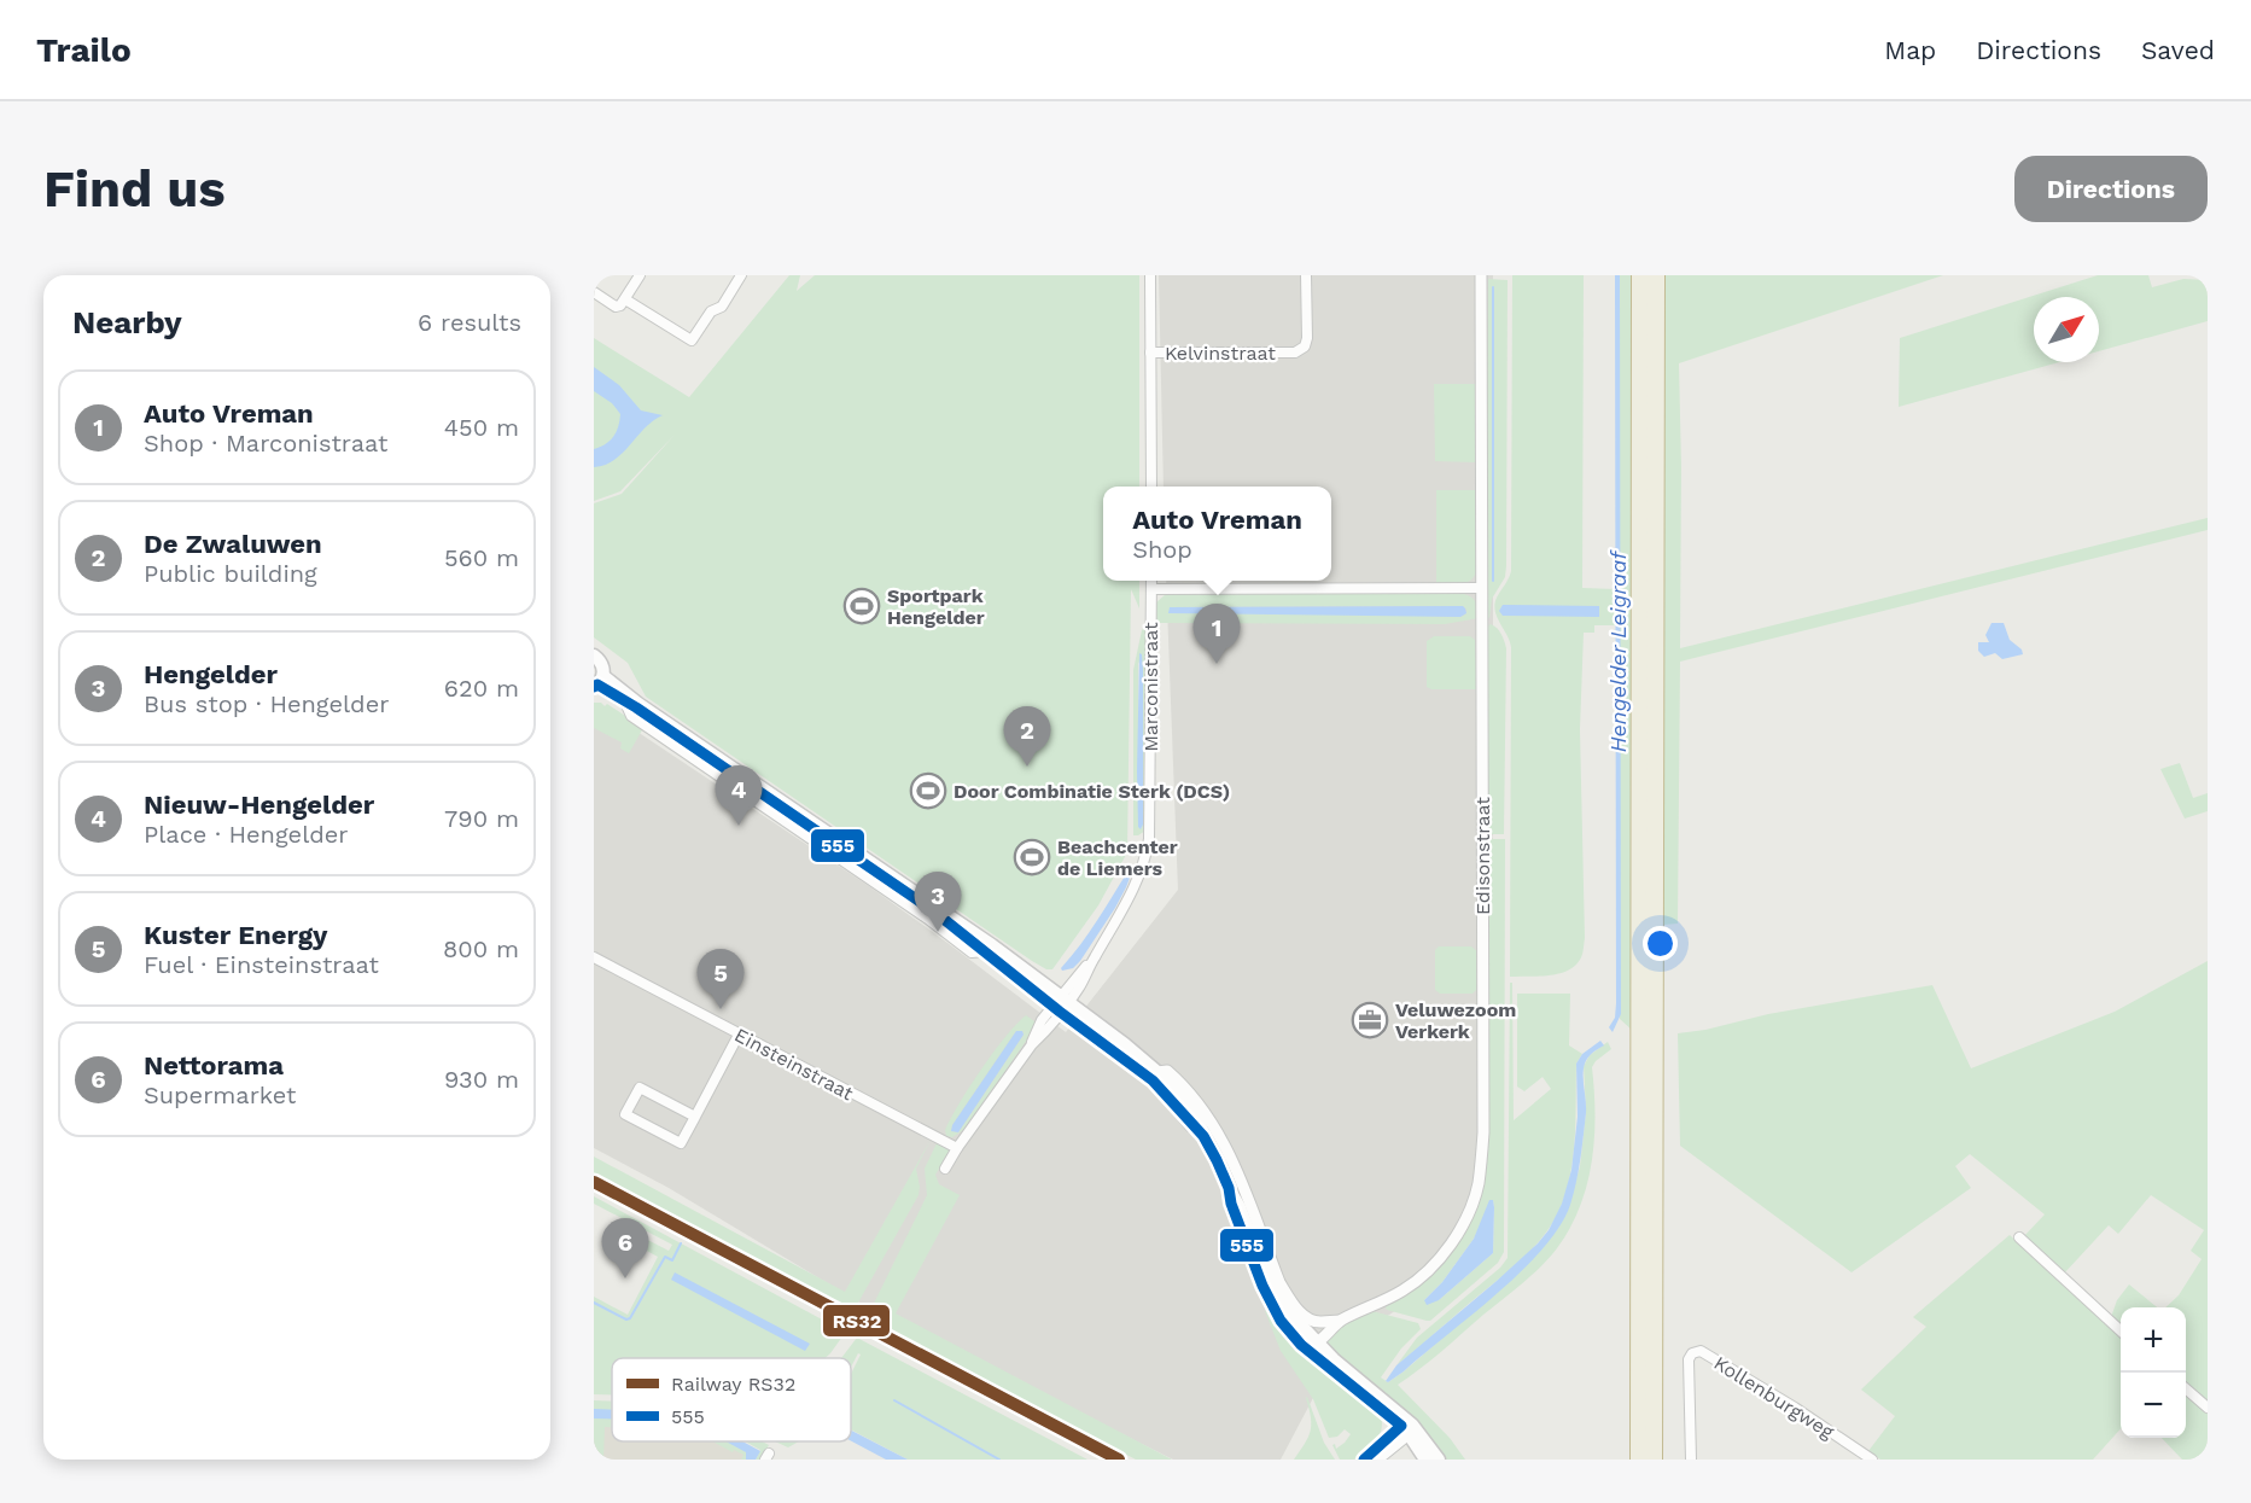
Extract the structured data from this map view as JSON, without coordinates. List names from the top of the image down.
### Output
{
  "streets": {
    "street": [
      "Kelvinstraat",
      "Marconistraat",
      "Edisonstraat",
      "Einsteinstraat",
      "Kollenburgweg"
    ]
  },
  "water": ["Hengelder Leigraaf"],
  "places": {
    "sports": ["Sportpark Hengelder", "Door Combinatie Sterk (DCS)", "Beachcenter de Liemers"],
    "office": ["Veluwezoom Verkerk"]
  },
  "lines": ["transit line 555", "rail line RS32"],
  "legend": ["Railway RS32", "555"],
  "north": "top right",
  "page": {
    "header": "Trailo",
    "nav": ["Map", "Directions", "Saved"],
    "buttons": "Directions",
    "title": "Find us",
    "heading": ["Nearby", "6 results"],
    "list": [
      {
        "mark": "1",
        "name": "Auto Vreman",
        "note": "Shop · Marconistraat",
        "value": "450 m"
      },
      {
        "mark": "2",
        "name": "De Zwaluwen",
        "note": "Public building",
        "value": "560 m"
      },
      {
        "mark": "3",
        "name": "Hengelder",
        "note": "Bus stop · Hengelder",
        "value": "620 m"
      },
      {
        "mark": "4",
        "name": "Nieuw-Hengelder",
        "note": "Place · Hengelder",
        "value": "790 m"
      },
      {
        "mark": "5",
        "name": "Kuster Energy",
        "note": "Fuel · Einsteinstraat",
        "value": "800 m"
      },
      {
        "mark": "6",
        "name": "Nettorama",
        "note": "Supermarket",
        "value": "930 m"
      }
    ],
    "popup": ["Auto Vreman", "Shop"],
    "pins": [
      "1",
      "2",
      "4",
      "3",
      "5",
      "6"
    ],
    "map_buttons": ["+", "−"]
  }
}
